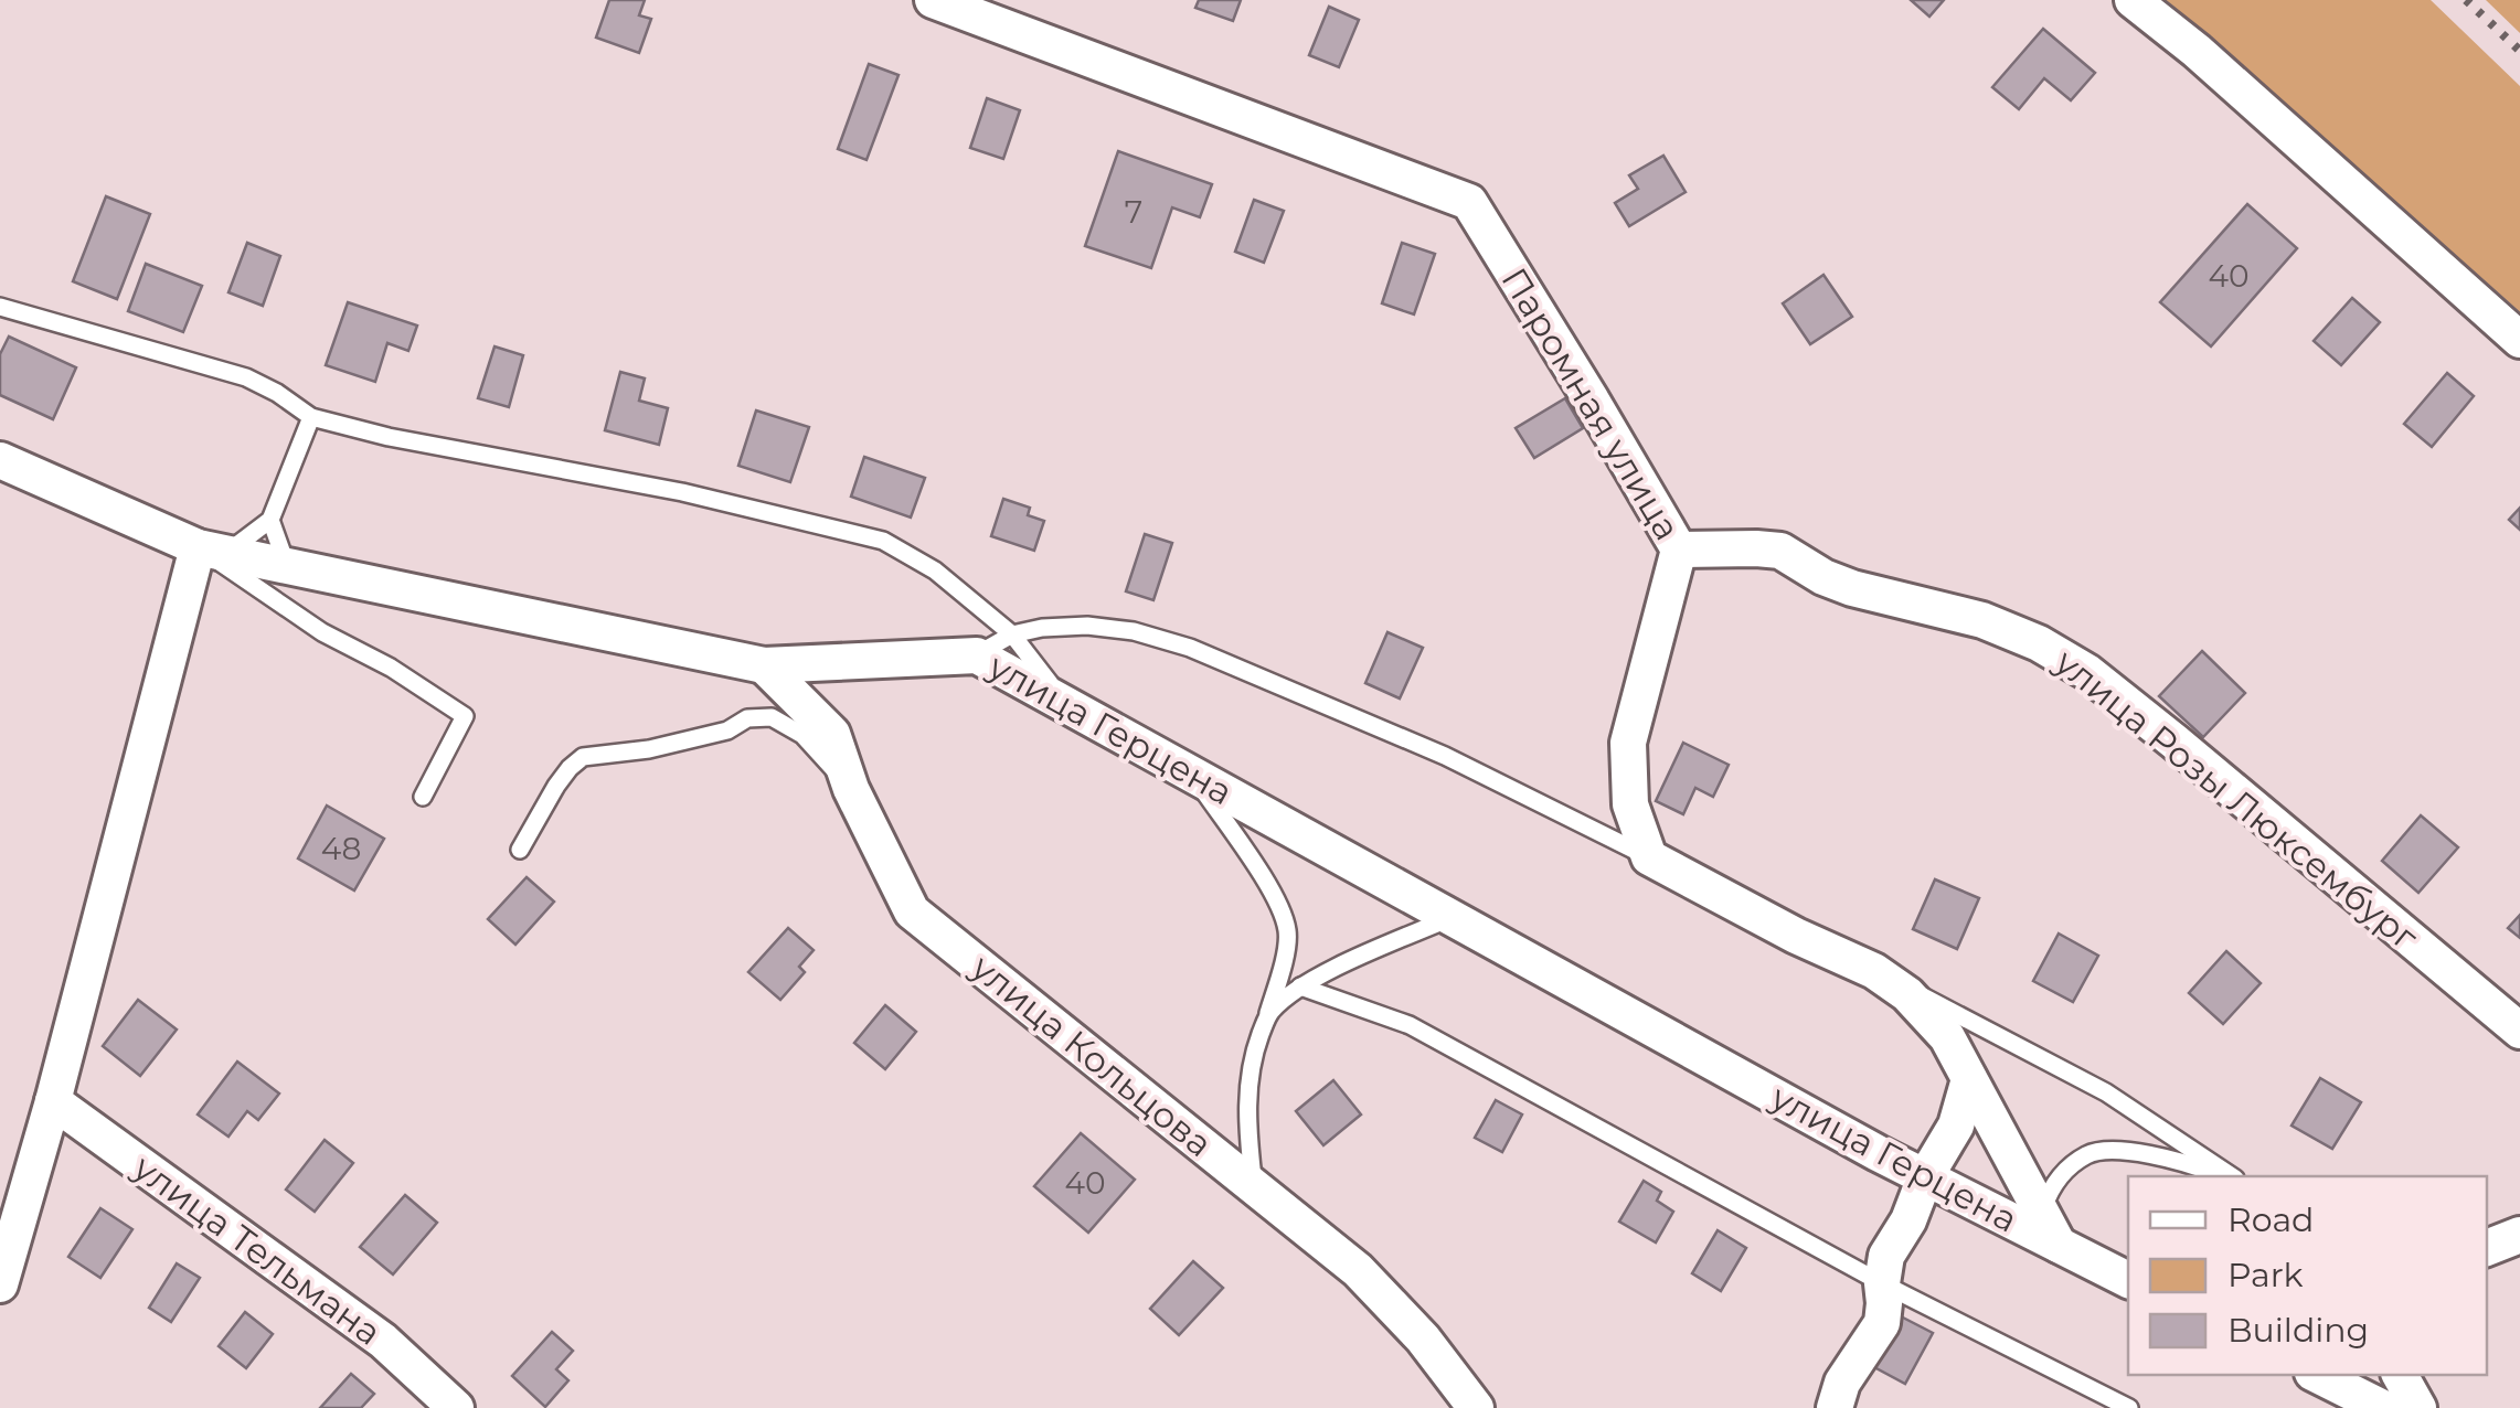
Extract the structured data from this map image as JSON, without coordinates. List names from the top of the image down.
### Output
{
  "streets": {
    "street": [
      "Паромная улица",
      "улица Герцена",
      "улица Розы Люксембург",
      "улица Кольцова",
      "улица Тельмана"
    ]
  },
  "crossings": [
    ["Паромная улица", "улица Розы Люксембург"],
    ["улица Герцена", "улица Кольцова"]
  ],
  "house_numbers": [
    "7",
    "40",
    "48",
    "40"
  ],
  "legend": ["Road", "Park", "Building"]
}
